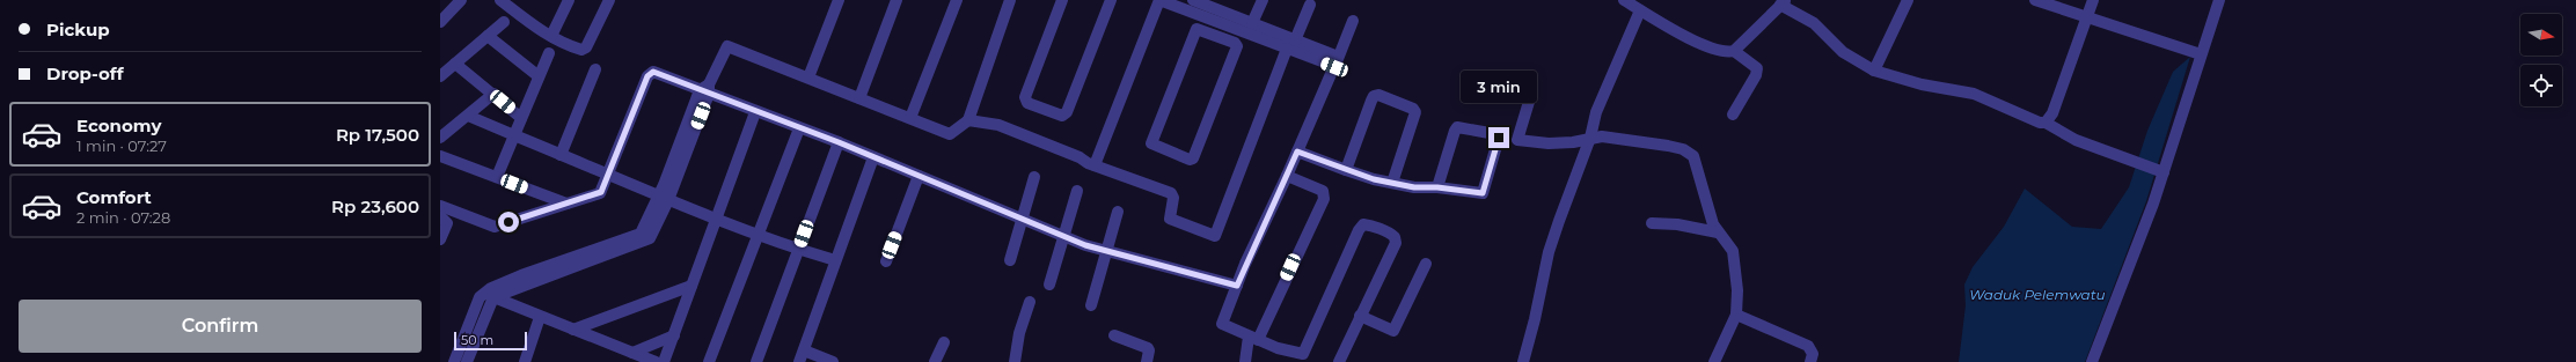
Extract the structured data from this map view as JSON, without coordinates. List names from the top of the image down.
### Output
{
  "water": ["Waduk Pelemwatu"],
  "scale_bar": "50 m",
  "north": "right",
  "page": {
    "banner": ["Pickup", "Drop-off"],
    "bubble": "3 min",
    "list": [
      {
        "name": "Economy",
        "note": "1 min · 07:27",
        "value": "Rp 17,500"
      },
      {
        "name": "Comfort",
        "note": "2 min · 07:28",
        "value": "Rp 23,600"
      }
    ],
    "buttons": "Confirm",
    "scale": "50 m"
  }
}
